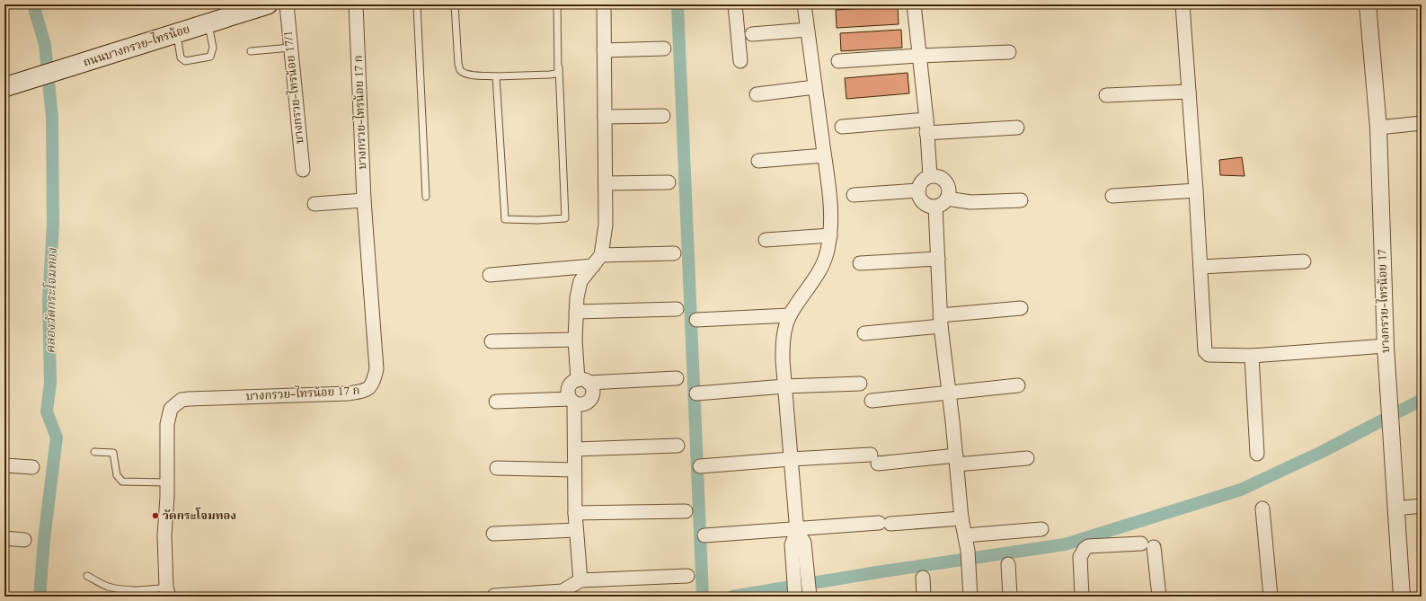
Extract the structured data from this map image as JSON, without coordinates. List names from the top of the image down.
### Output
{
  "streets": {
    "main road": ["ถนนบางกรวย-ไทรน้อย"],
    "street": ["บางกรวย-ไทรน้อย 17/1", "บางกรวย-ไทรน้อย 17 ก", "บางกรวย-ไทรน้อย 17"]
  },
  "water": ["คลองวัดกระโจมทอง"],
  "places": ["วัดกระโจมทอง"]
}
